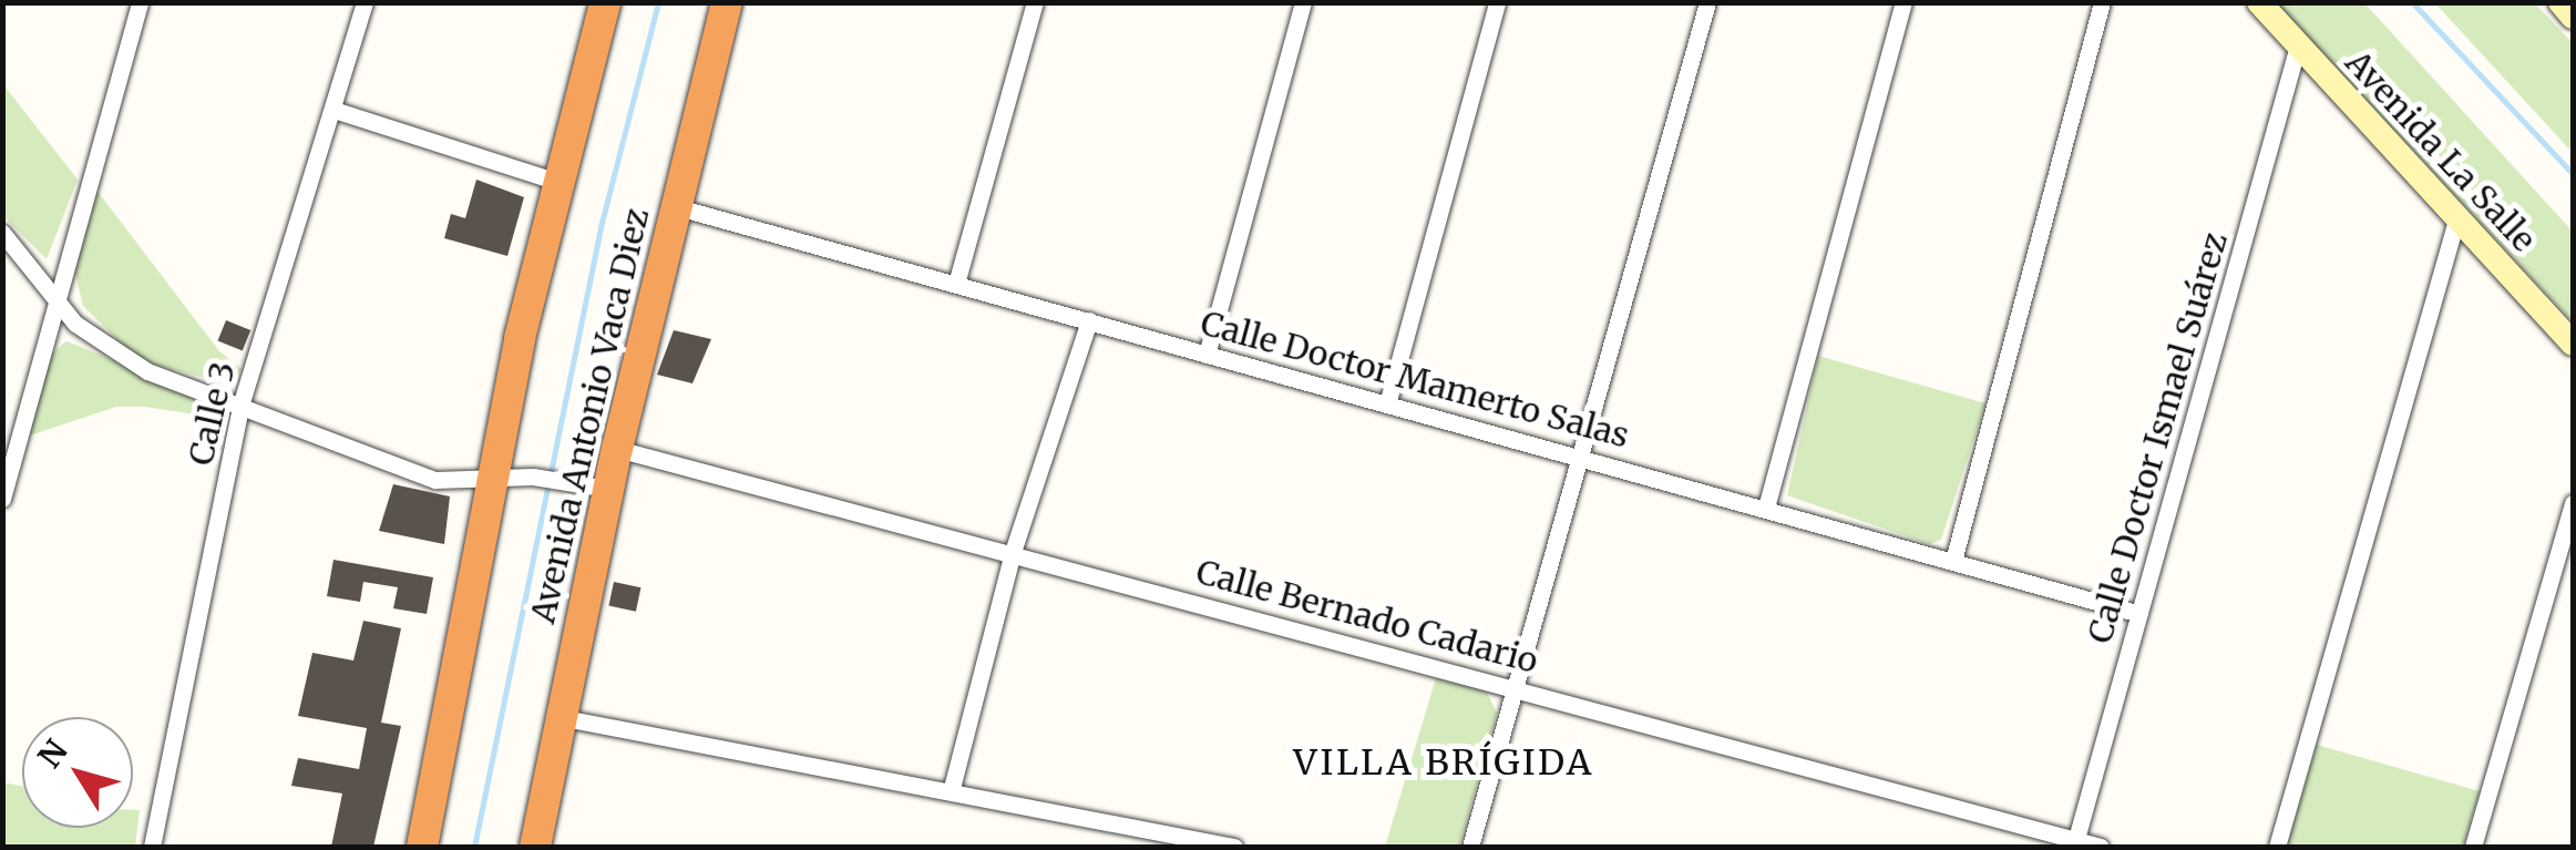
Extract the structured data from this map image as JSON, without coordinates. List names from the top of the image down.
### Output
{
  "streets": {
    "highway": ["Avenida Antonio Vaca Diez"],
    "main road": ["Avenida La Salle"],
    "street": [
      "Calle Doctor Mamerto Salas",
      "Calle 3",
      "Calle Doctor Ismael Suárez",
      "Calle Bernado Cadario"
    ]
  },
  "crossings": [
    ["Avenida La Salle", "Calle Doctor Ismael Suárez"],
    ["Calle Doctor Mamerto Salas", "Avenida Antonio Vaca Diez"],
    ["Calle Doctor Mamerto Salas", "Calle Doctor Ismael Suárez"],
    ["Avenida Antonio Vaca Diez", "Calle Bernado Cadario"],
    ["Calle Doctor Ismael Suárez", "Calle Bernado Cadario"]
  ],
  "districts": ["VILLA BRÍGIDA"],
  "north": "top left"
}
